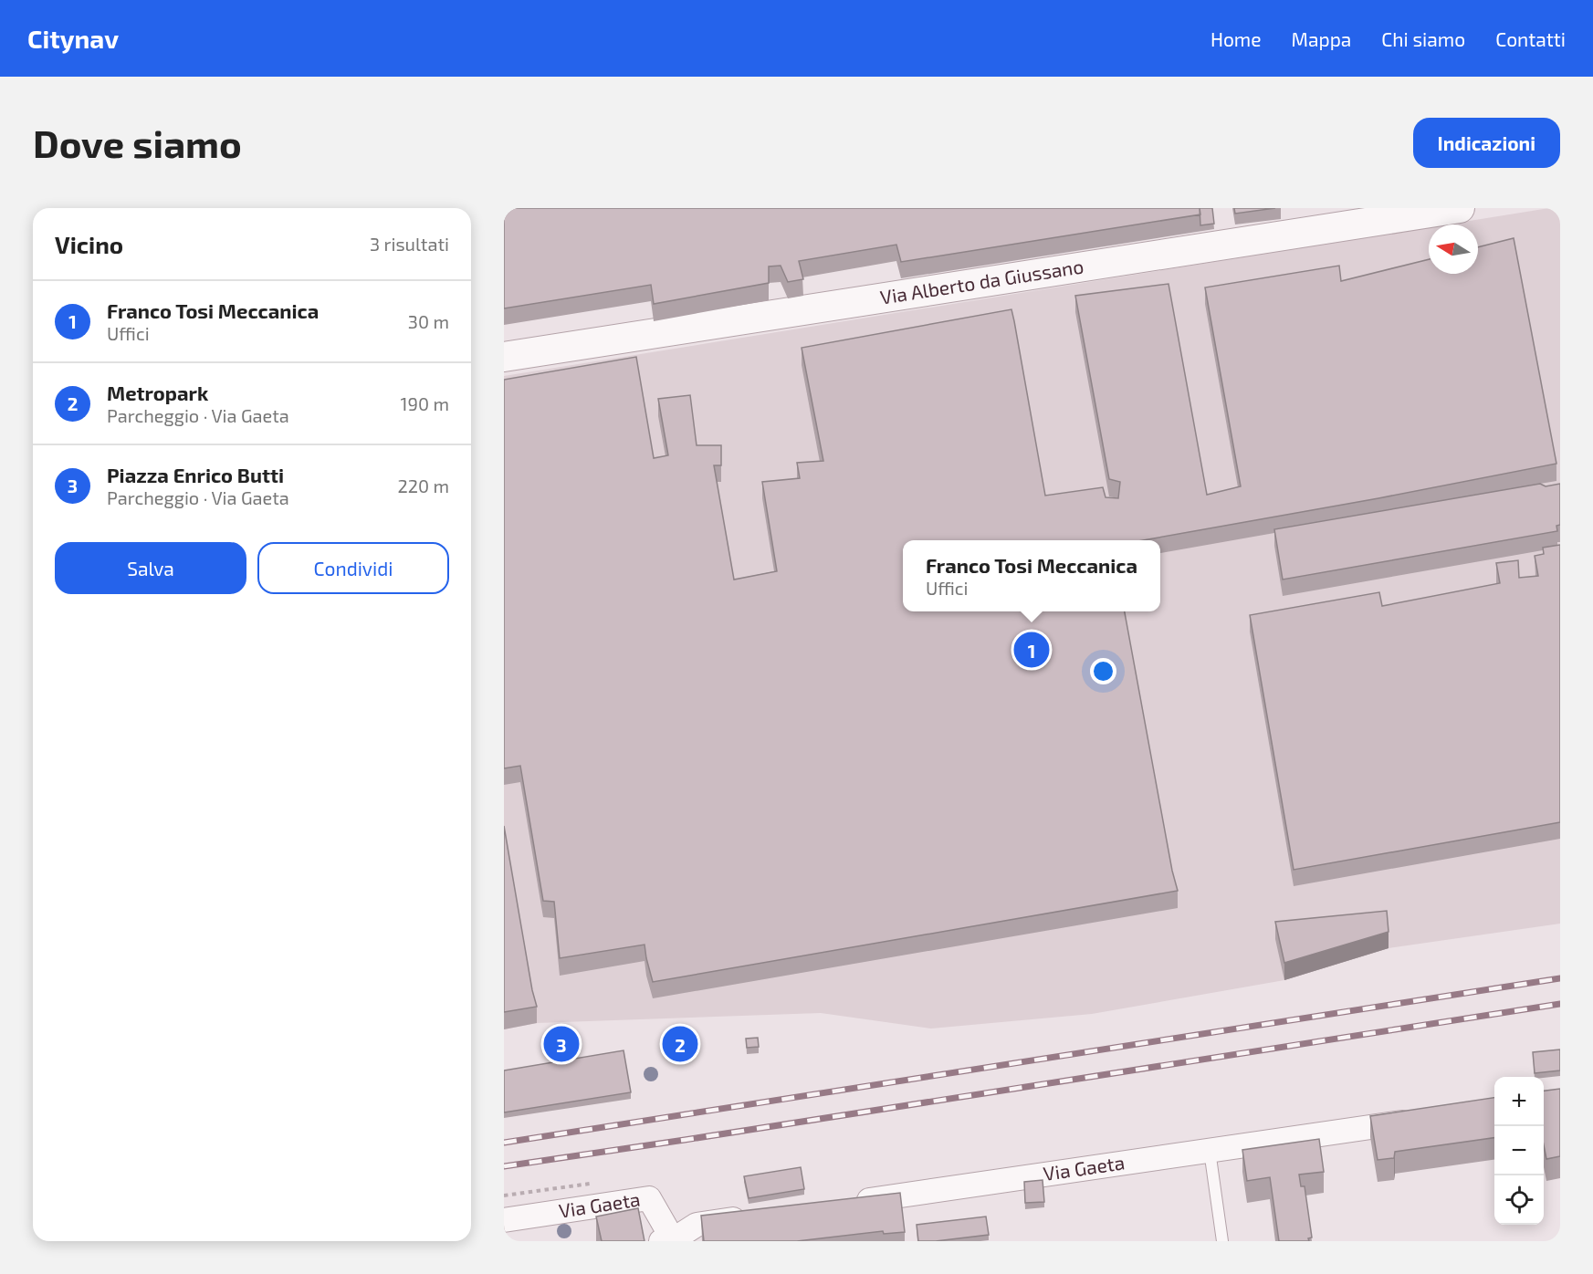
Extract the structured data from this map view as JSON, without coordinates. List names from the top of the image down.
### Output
{
  "streets": {
    "street": ["Via Alberto da Giussano", "Via Gaeta"]
  },
  "north": "left",
  "page": {
    "header": "Citynav",
    "nav": [
      "Home",
      "Mappa",
      "Chi siamo",
      "Contatti"
    ],
    "buttons": [
      "Indicazioni",
      ["Salva", "Condividi"]
    ],
    "title": "Dove siamo",
    "heading": ["Vicino", "3 risultati"],
    "list": [
      {
        "mark": "1",
        "name": "Franco Tosi Meccanica",
        "note": "Uffici",
        "value": "30 m"
      },
      {
        "mark": "2",
        "name": "Metropark",
        "note": "Parcheggio · Via Gaeta",
        "value": "190 m"
      },
      {
        "mark": "3",
        "name": "Piazza Enrico Butti",
        "note": "Parcheggio · Via Gaeta",
        "value": "220 m"
      }
    ],
    "popup": ["Franco Tosi Meccanica", "Uffici"],
    "pins": ["1", "2", "3"],
    "map_buttons": ["+", "−"]
  }
}
